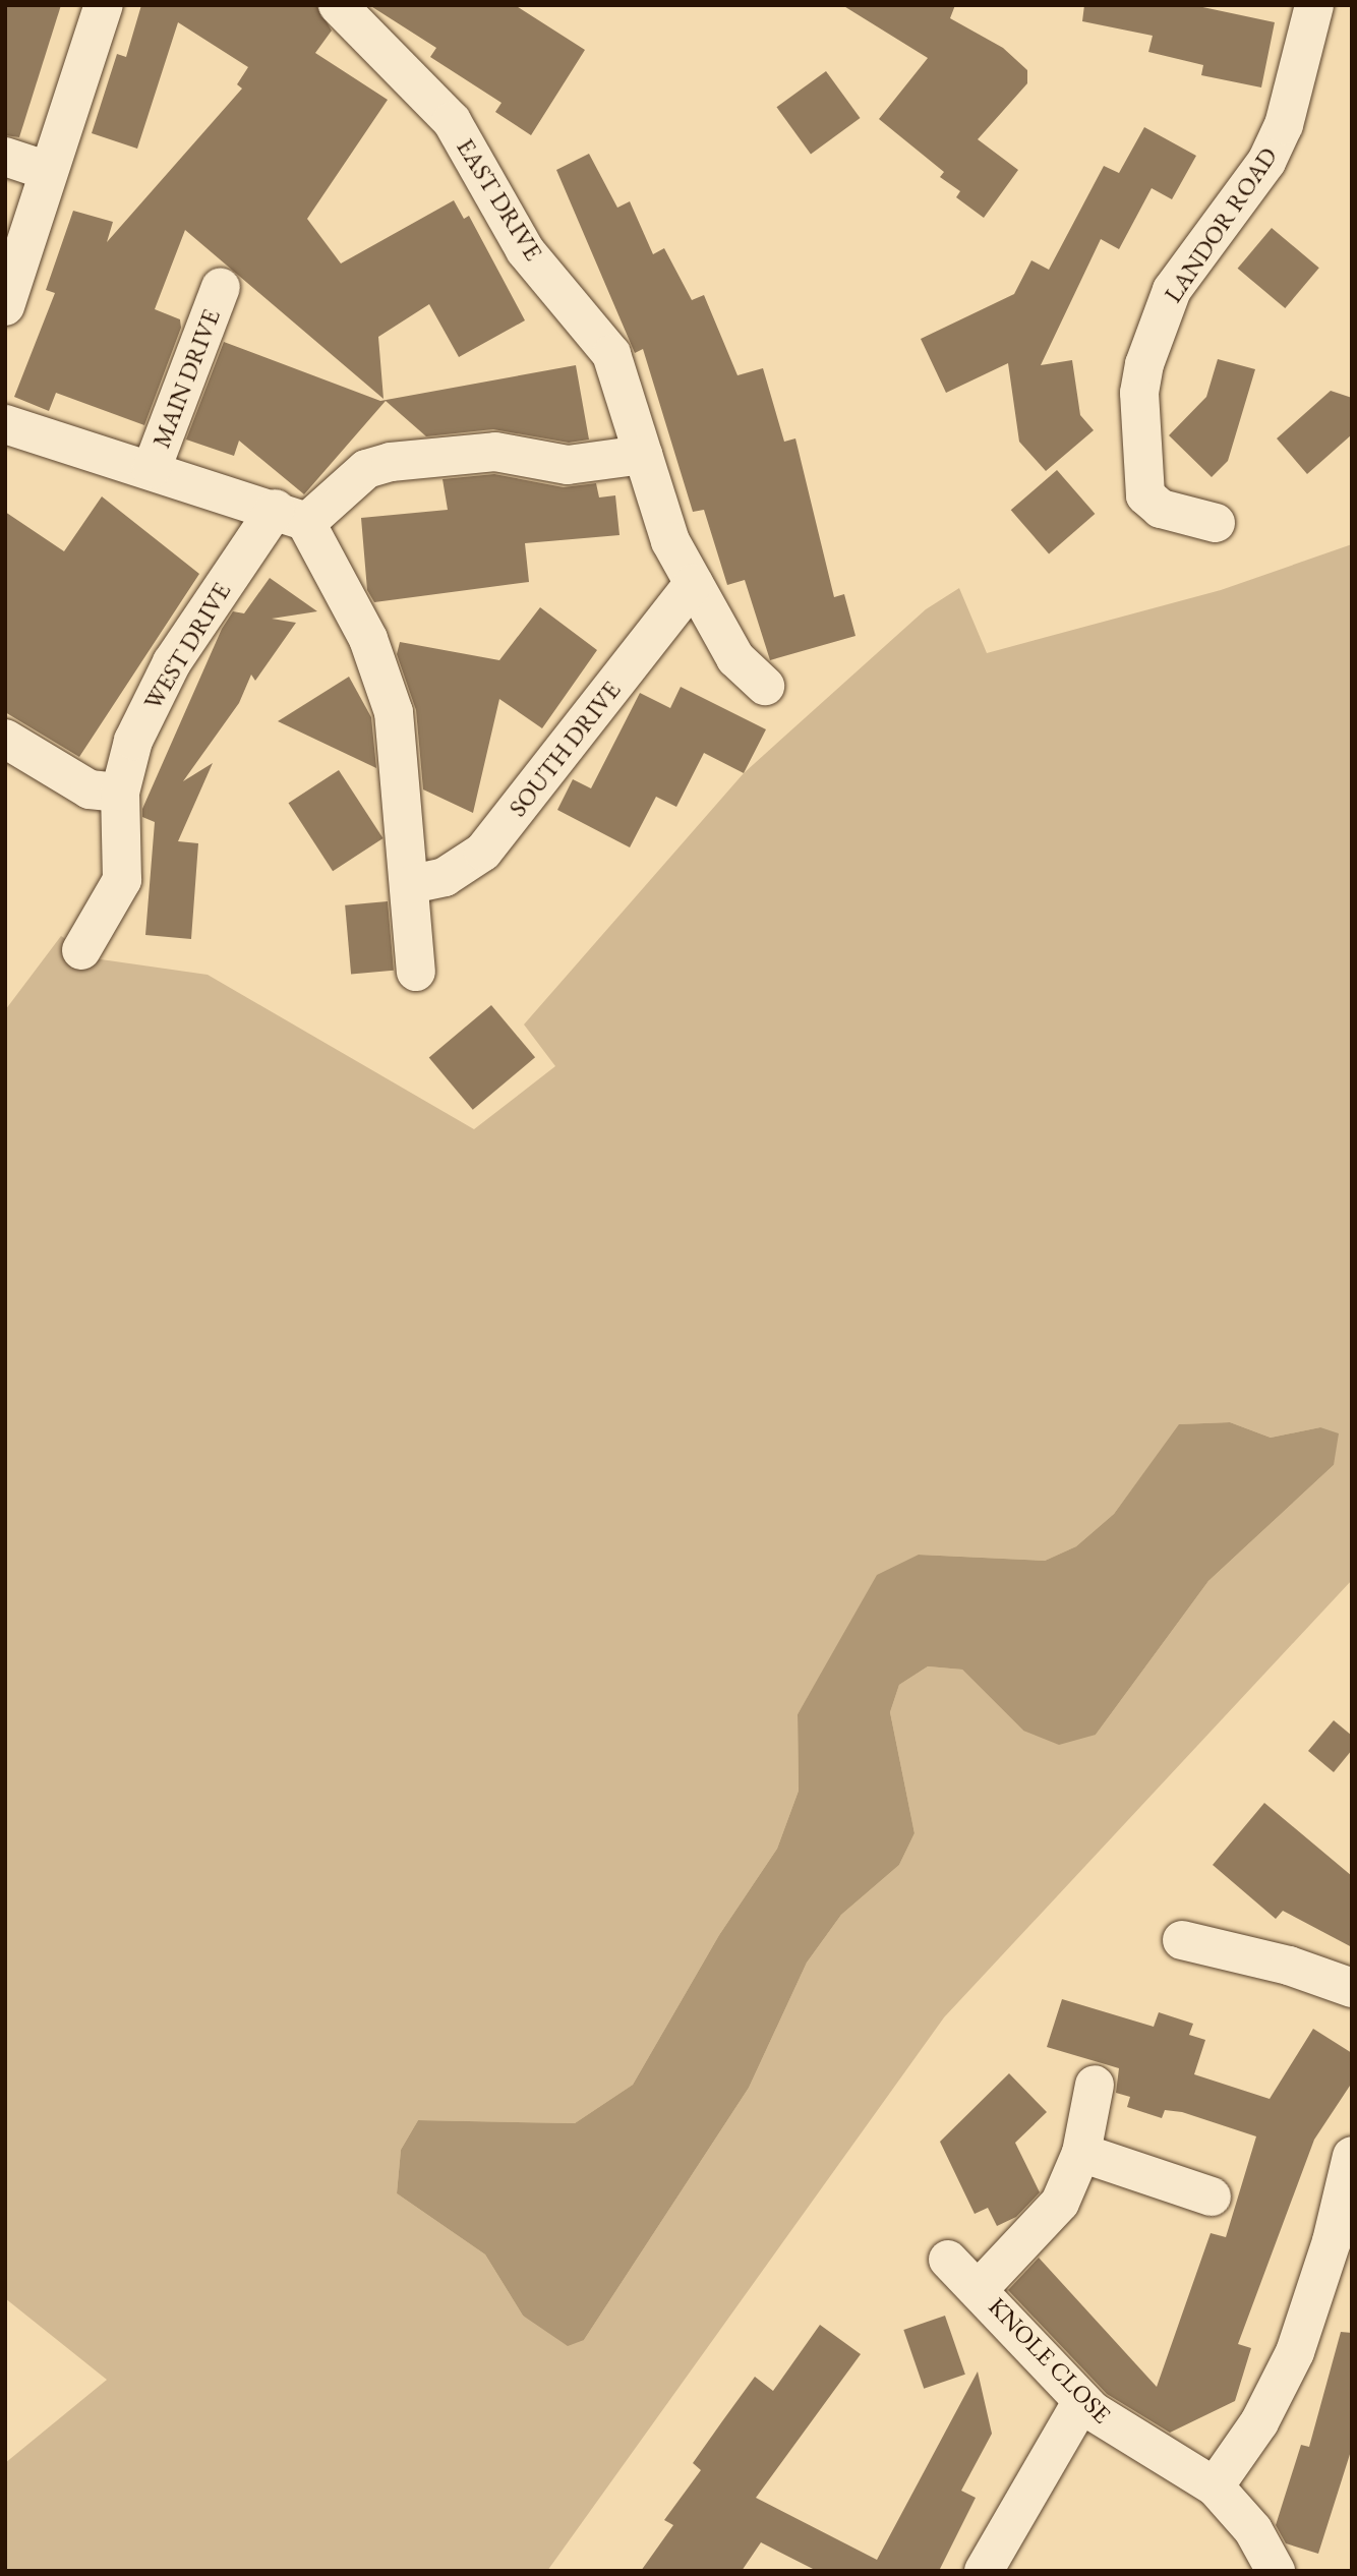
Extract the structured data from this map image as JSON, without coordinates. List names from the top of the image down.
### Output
{
  "streets": {
    "street": [
      "EAST DRIVE",
      "LANDOR ROAD",
      "MAIN DRIVE",
      "WEST DRIVE",
      "SOUTH DRIVE",
      "KNOLE CLOSE"
    ]
  },
  "crossings": [
    ["EAST DRIVE", "WEST DRIVE"],
    ["MAIN DRIVE", "WEST DRIVE"]
  ]
}
